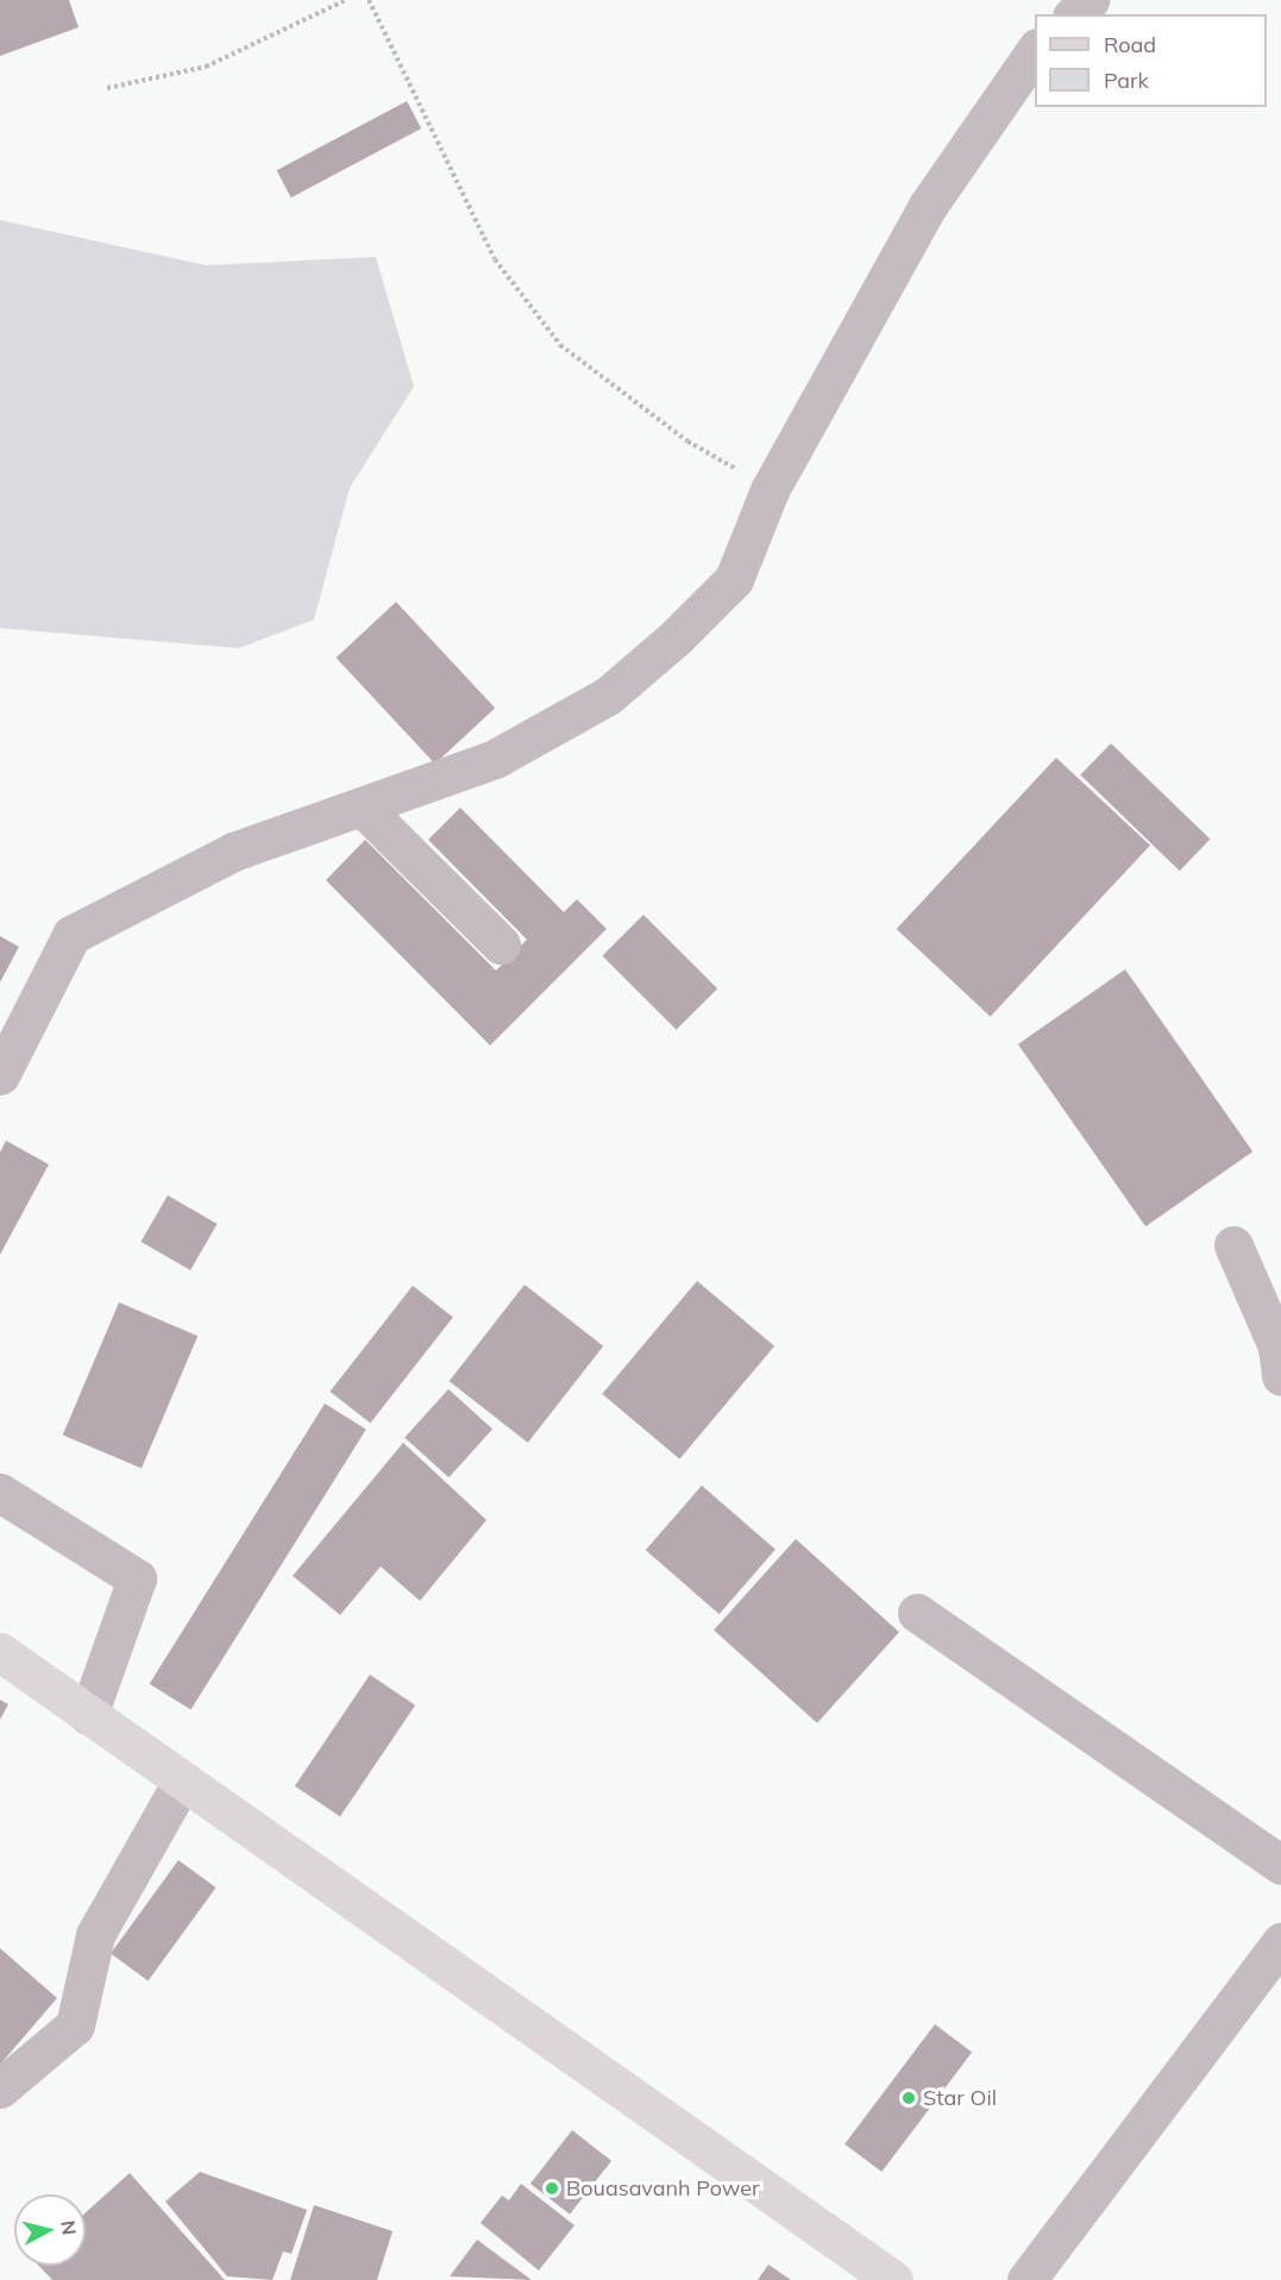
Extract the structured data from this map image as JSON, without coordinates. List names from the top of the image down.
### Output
{
  "places": ["Star Oil", "Bouasavanh Power"],
  "legend": ["Road", "Park"],
  "north": "right"
}
